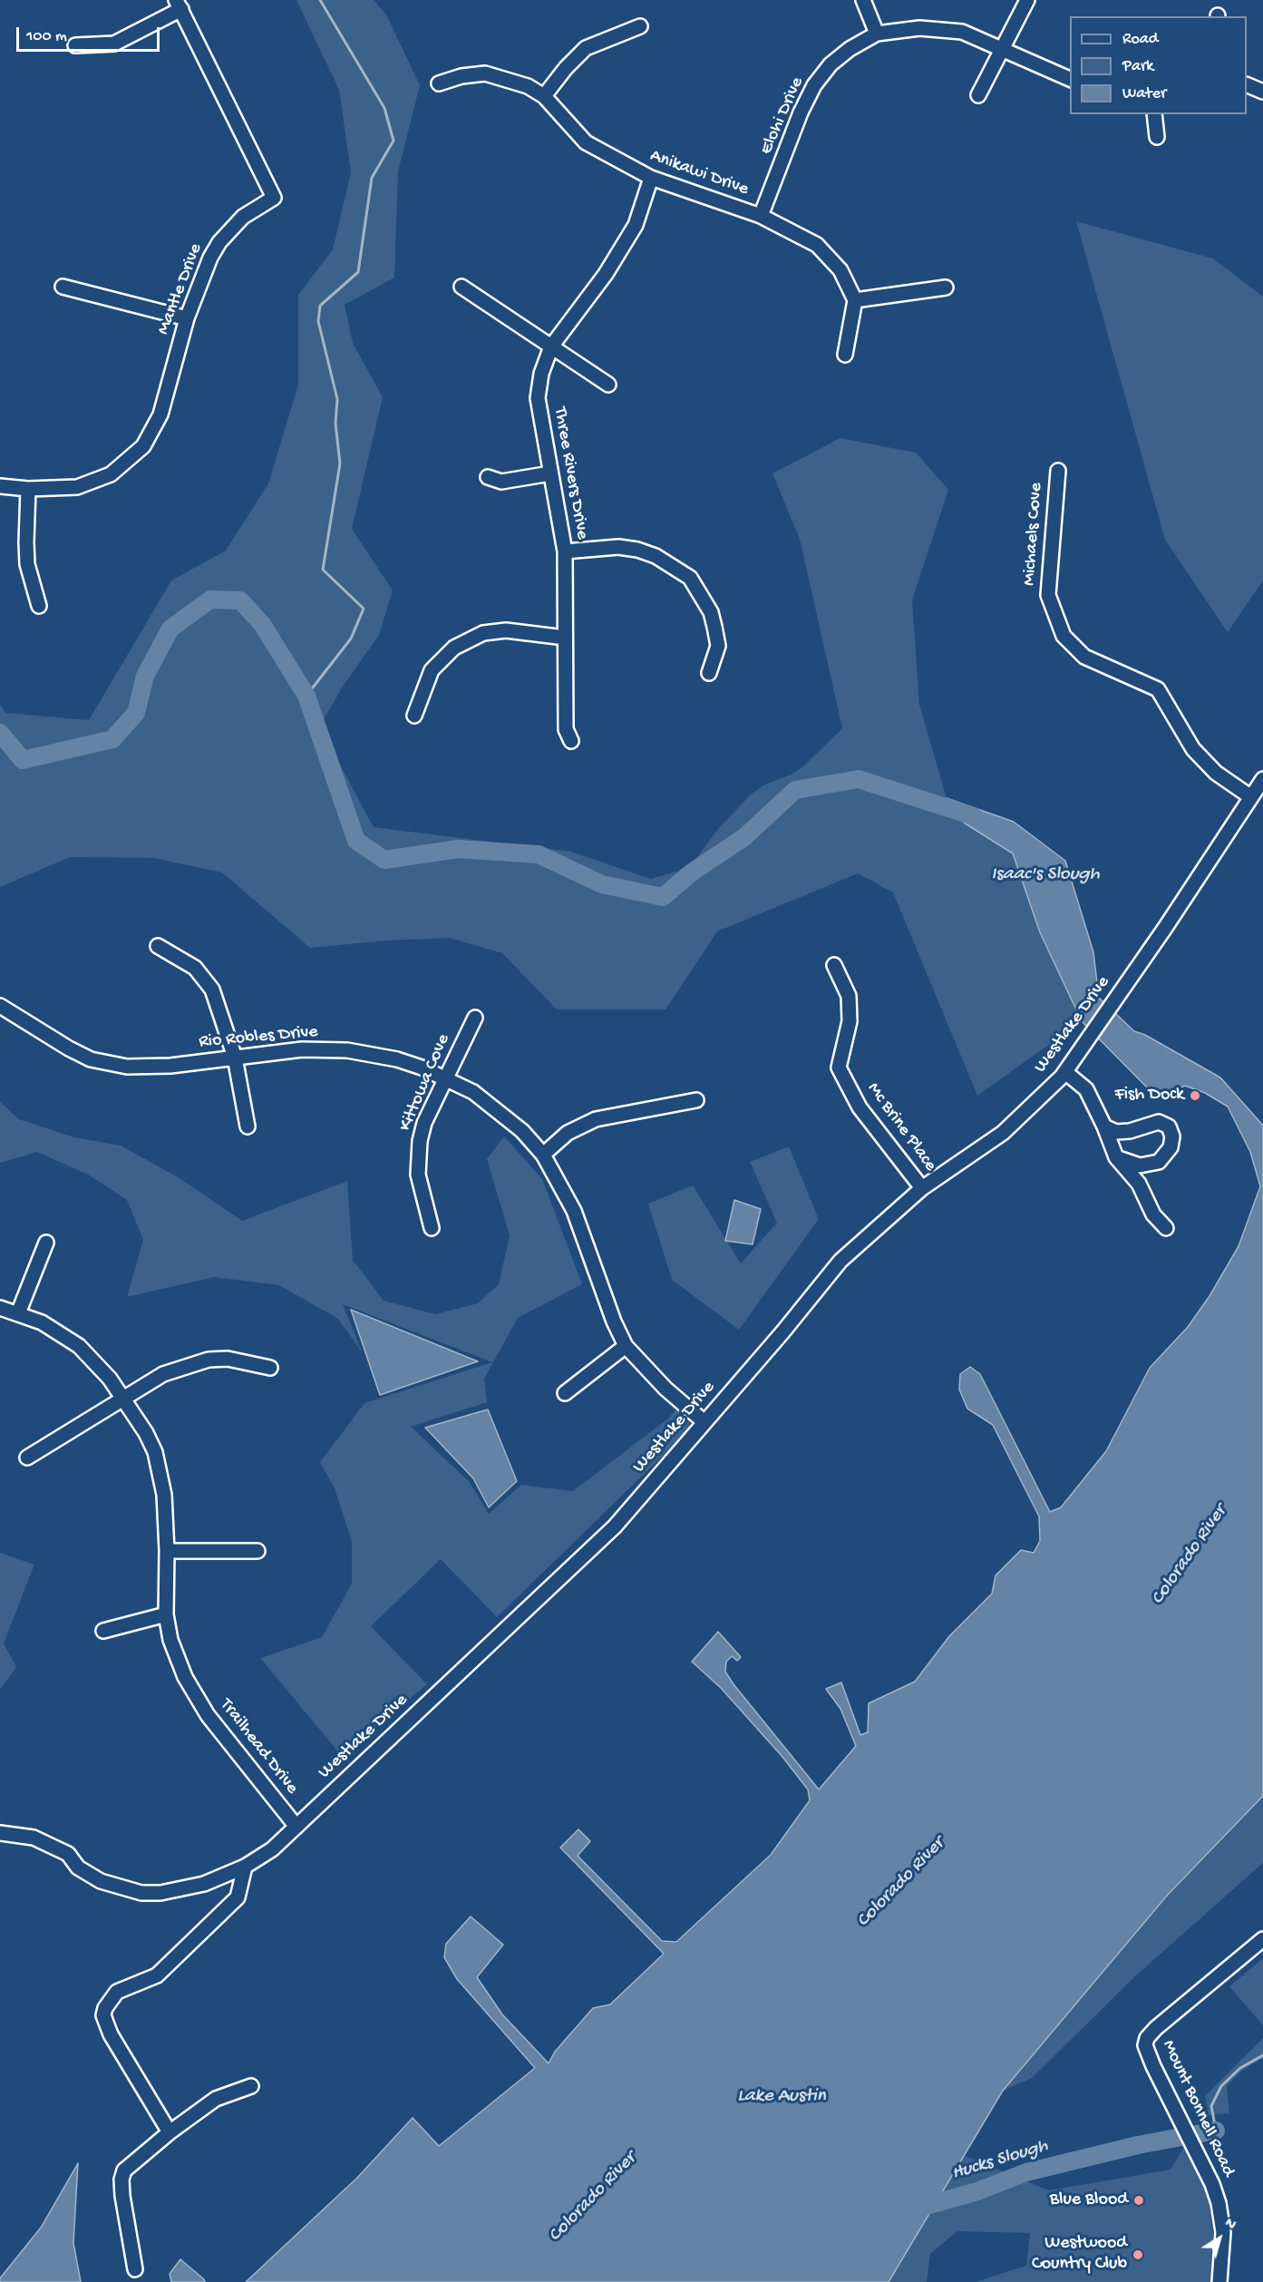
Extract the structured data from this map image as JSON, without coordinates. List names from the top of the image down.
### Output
{
  "streets": {
    "street": [
      "Elohi Drive",
      "Anikawi Drive",
      "Mantle Drive",
      "Three Rivers Drive",
      "Michaels Cove",
      "Westlake Drive",
      "Rio Robles Drive",
      "Kittowa Cove",
      "Mc Brine Place",
      "Trailhead Drive",
      "Mount Bonnell Road"
    ]
  },
  "crossings": [
    ["Elohi Drive", "Anikawi Drive"],
    ["Anikawi Drive", "Three Rivers Drive"],
    ["Michaels Cove", "Westlake Drive"],
    ["Westlake Drive", "Rio Robles Drive"],
    ["Westlake Drive", "Mc Brine Place"],
    ["Westlake Drive", "Trailhead Drive"],
    ["Rio Robles Drive", "Kittowa Cove"]
  ],
  "water": [
    "Isaac's Slough",
    "Colorado River",
    "Lake Austin",
    "Hucks Slough"
  ],
  "places": ["Fish Dock", "Blue Blood", "Westwood Country Club"],
  "legend": ["Road", "Park", "Water"],
  "scale_bar": "100 m",
  "north": "top right"
}
